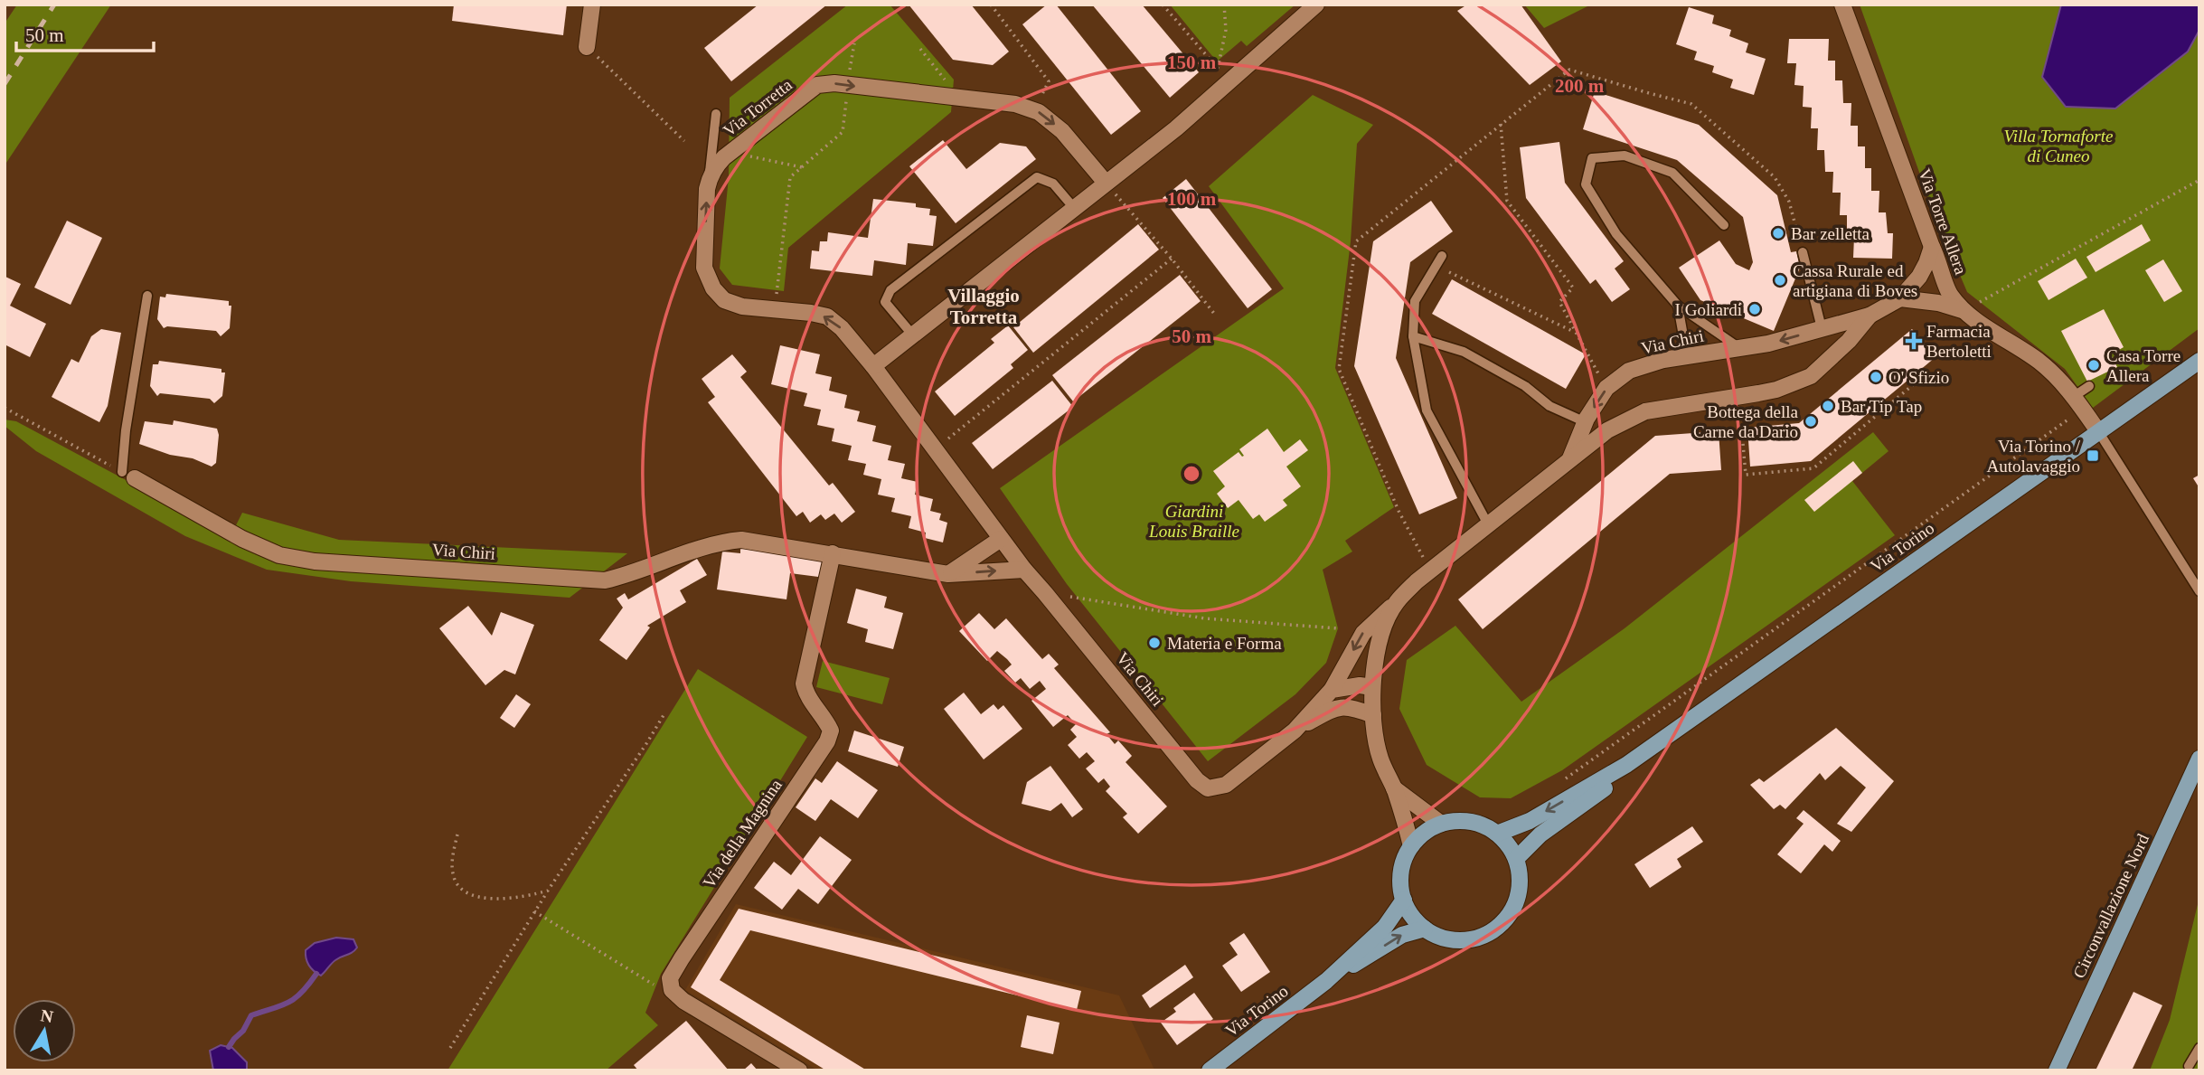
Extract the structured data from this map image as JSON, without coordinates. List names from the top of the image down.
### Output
{
  "streets": {
    "main road": ["Via Torino", "Circonvallazione Nord"],
    "street": [
      "Via Torretta",
      "Via Torre Allera",
      "Via Chiri",
      "Via della Magnina"
    ]
  },
  "crossings": [
    ["Via Torre Allera", "Via Chiri"],
    ["Via Torre Allera", "Via Torino"],
    ["Via Chiri", "Via Torino"],
    ["Via Chiri", "Via della Magnina"]
  ],
  "districts": ["Villaggio Torretta"],
  "parks": ["Villa Tornaforte di Cuneo", "Giardini Louis Braille"],
  "places": {
    "other": [
      "Bar zelletta",
      "Cassa Rurale ed artigiana di Boves",
      "I Goliardi",
      "Casa Torre Allera",
      "O' Sfizio",
      "Bar Tip Tap",
      "Bottega della Carne da Dario",
      "Materia e Forma"
    ],
    "health": ["Farmacia Bertoletti"],
    "transit": ["Via Torino / Autolavaggio"]
  },
  "scale_bar": "50 m",
  "north": "top",
  "rings": [
    "150 m",
    "200 m",
    "100 m",
    "50 m"
  ]
}
